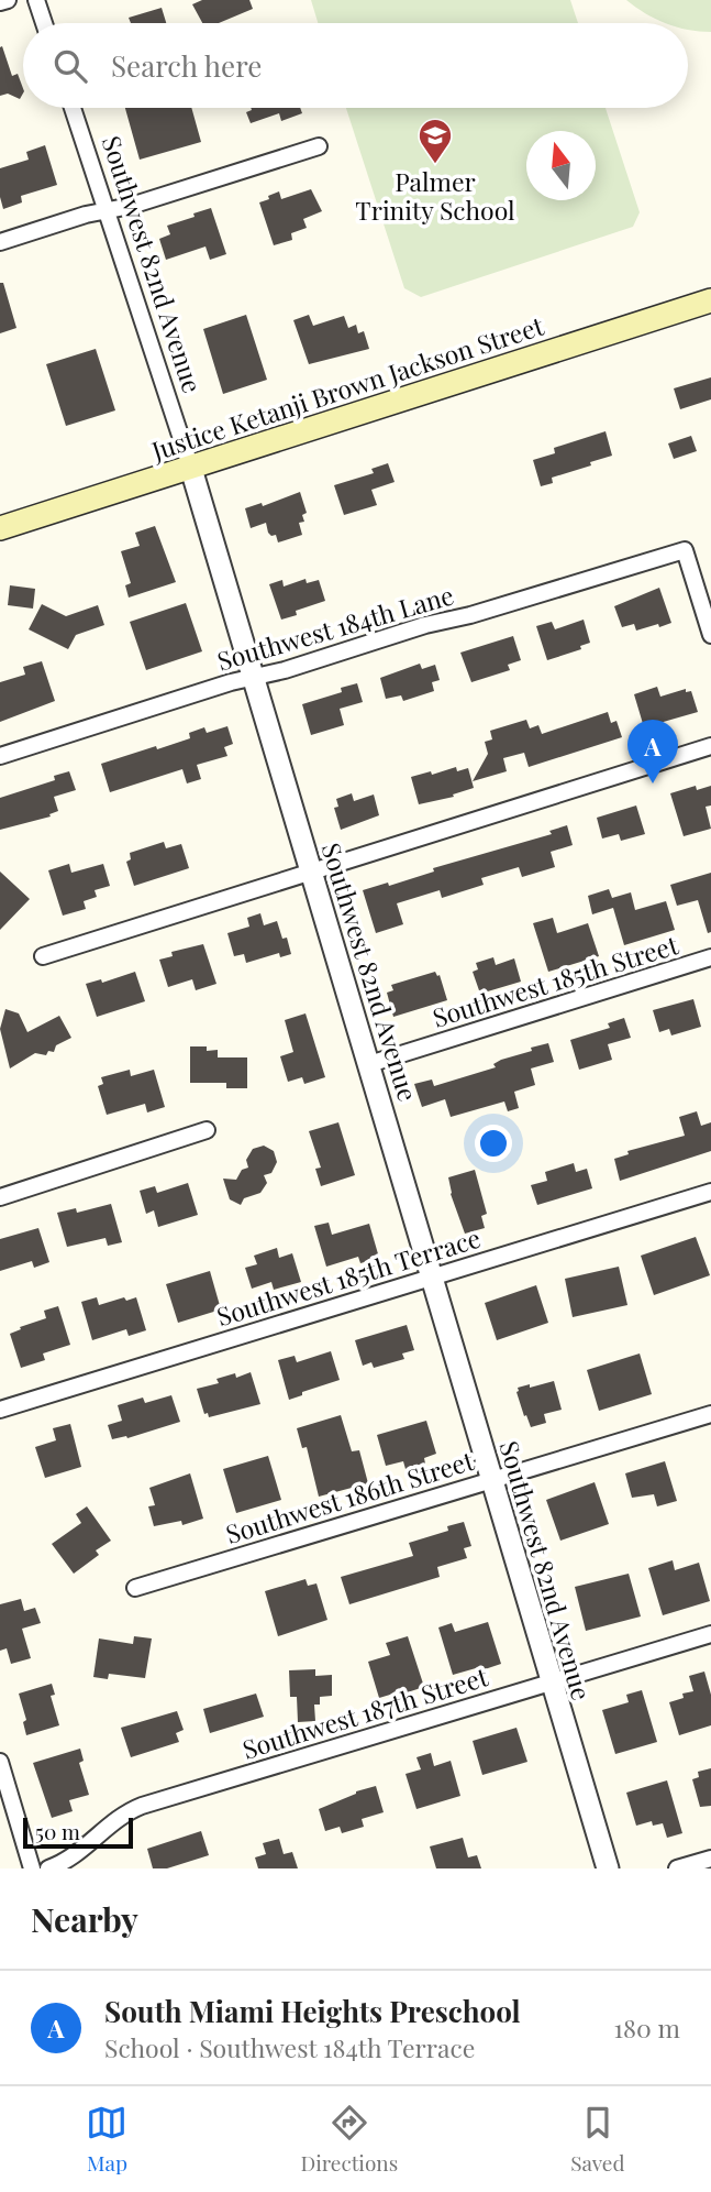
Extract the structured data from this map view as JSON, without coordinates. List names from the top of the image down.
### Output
{
  "streets": {
    "main road": ["Justice Ketanji Brown Jackson Street"],
    "street": [
      "Southwest 82nd Avenue",
      "Southwest 184th Lane",
      "Southwest 185th Street",
      "Southwest 185th Terrace",
      "Southwest 186th Street",
      "Southwest 187th Street"
    ]
  },
  "crossings": [
    ["Southwest 82nd Avenue", "Justice Ketanji Brown Jackson Street"],
    ["Southwest 82nd Avenue", "Southwest 184th Lane"],
    ["Southwest 82nd Avenue", "Southwest 185th Street"],
    ["Southwest 82nd Avenue", "Southwest 185th Terrace"],
    ["Southwest 82nd Avenue", "Southwest 186th Street"],
    ["Southwest 82nd Avenue", "Southwest 187th Street"]
  ],
  "places": {
    "school or university": ["Palmer Trinity School"]
  },
  "scale_bar": "50 m",
  "north": "top",
  "page": {
    "search": "Search here",
    "pins": "A",
    "scale": "50 m",
    "heading": "Nearby",
    "list": [
      {
        "mark": "A",
        "name": "South Miami Heights Preschool",
        "note": "School · Southwest 184th Terrace",
        "value": "180 m"
      }
    ],
    "nav": ["Map", "Directions", "Saved"]
  }
}
